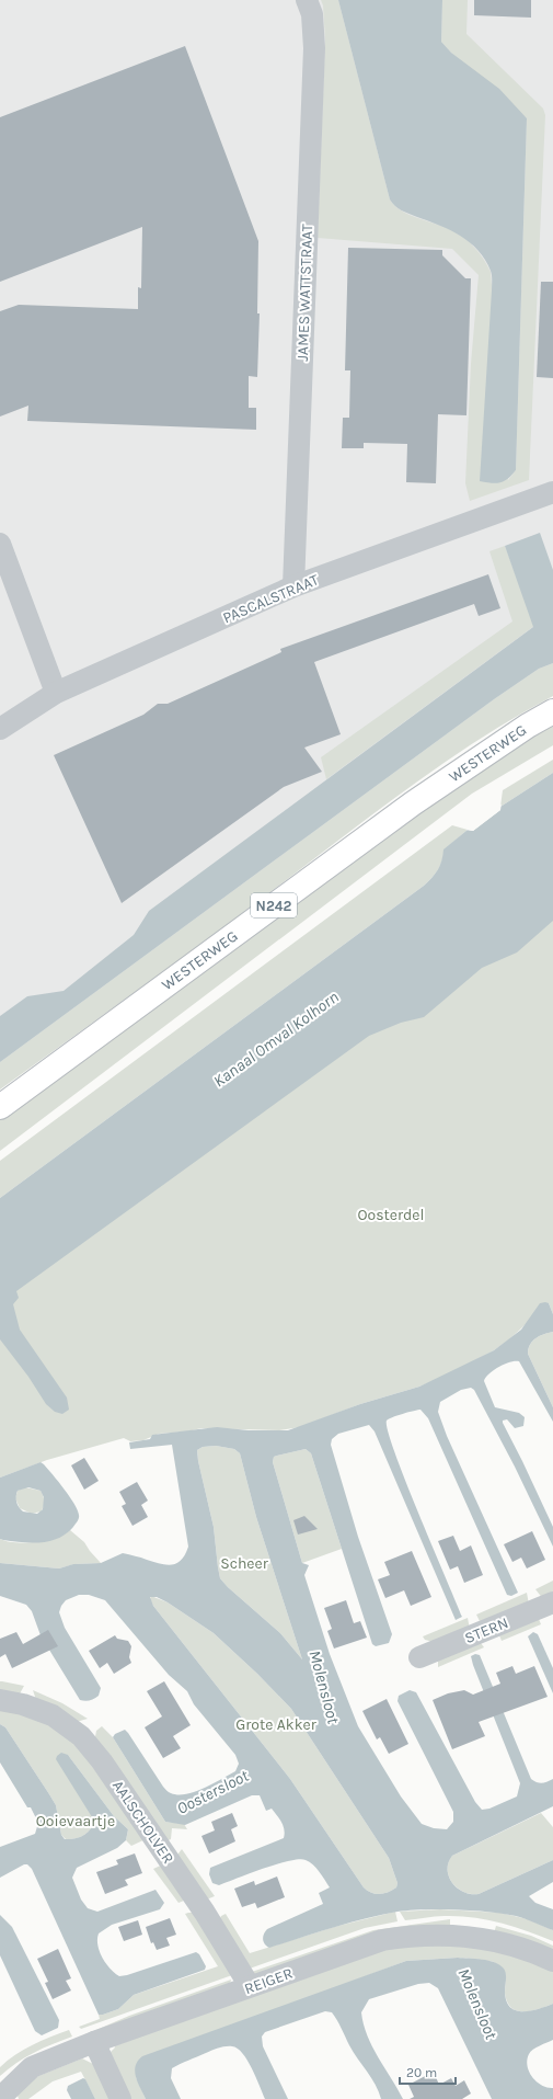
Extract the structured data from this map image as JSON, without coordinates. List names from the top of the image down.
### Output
{
  "streets": {
    "main road": ["WESTERWEG", "N242"],
    "street": [
      "JAMES WATTSTRAAT",
      "PASCALSTRAAT",
      "STERN",
      "AALSCHOLVER",
      "REIGER"
    ]
  },
  "crossings": [
    ["JAMES WATTSTRAAT", "PASCALSTRAAT"],
    ["AALSCHOLVER", "REIGER"]
  ],
  "water": ["Kanaal Omval Kolhorn", "Molensloot", "Oostersloot"],
  "parks": [
    "Oosterdel",
    "Scheer",
    "Grote Akker",
    "Ooievaartje"
  ],
  "scale_bar": "20 m"
}
